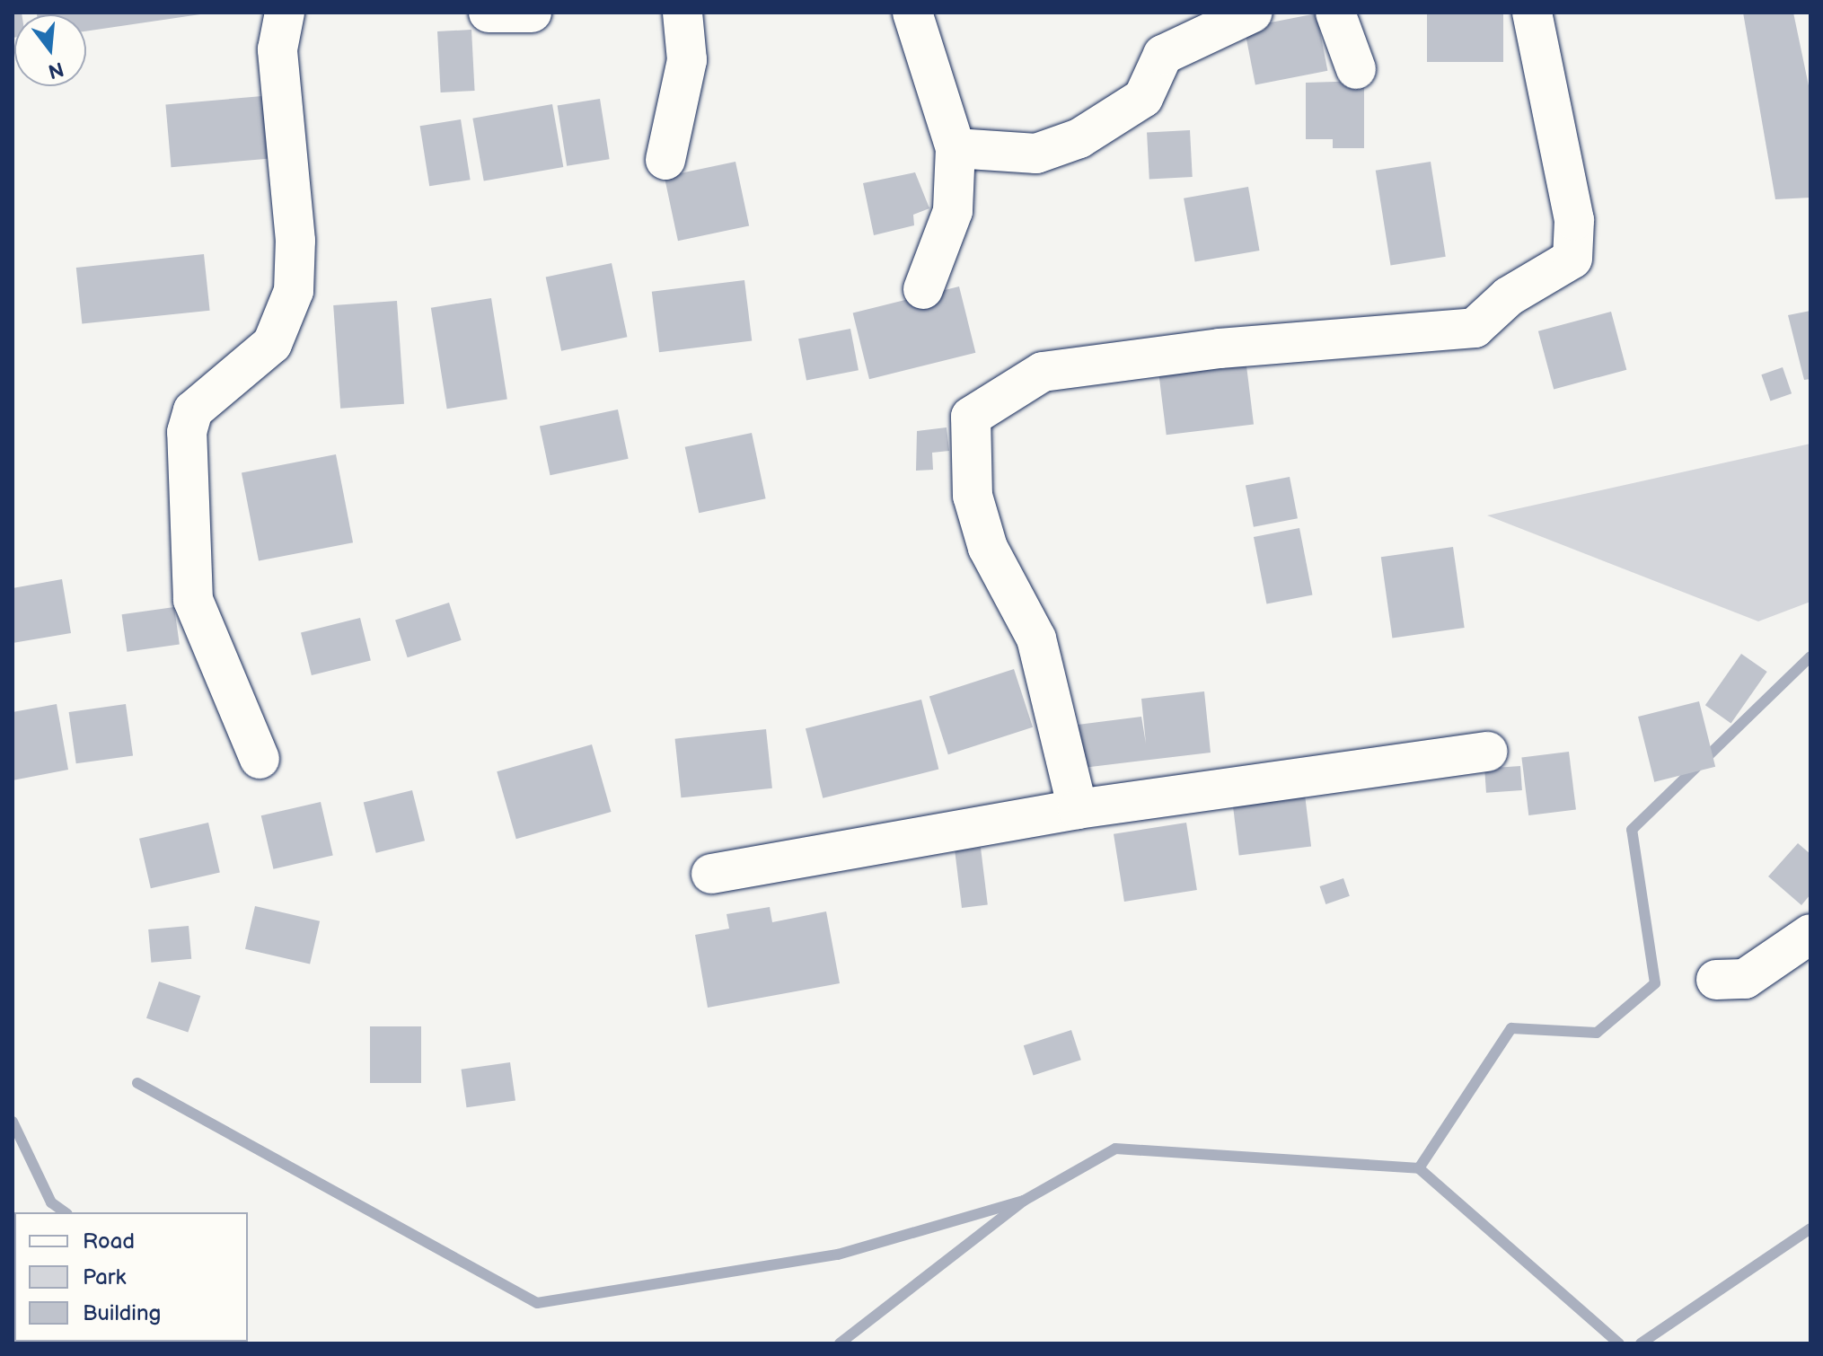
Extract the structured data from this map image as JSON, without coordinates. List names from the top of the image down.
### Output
{
  "legend": ["Road", "Park", "Building"],
  "north": "bottom"
}
